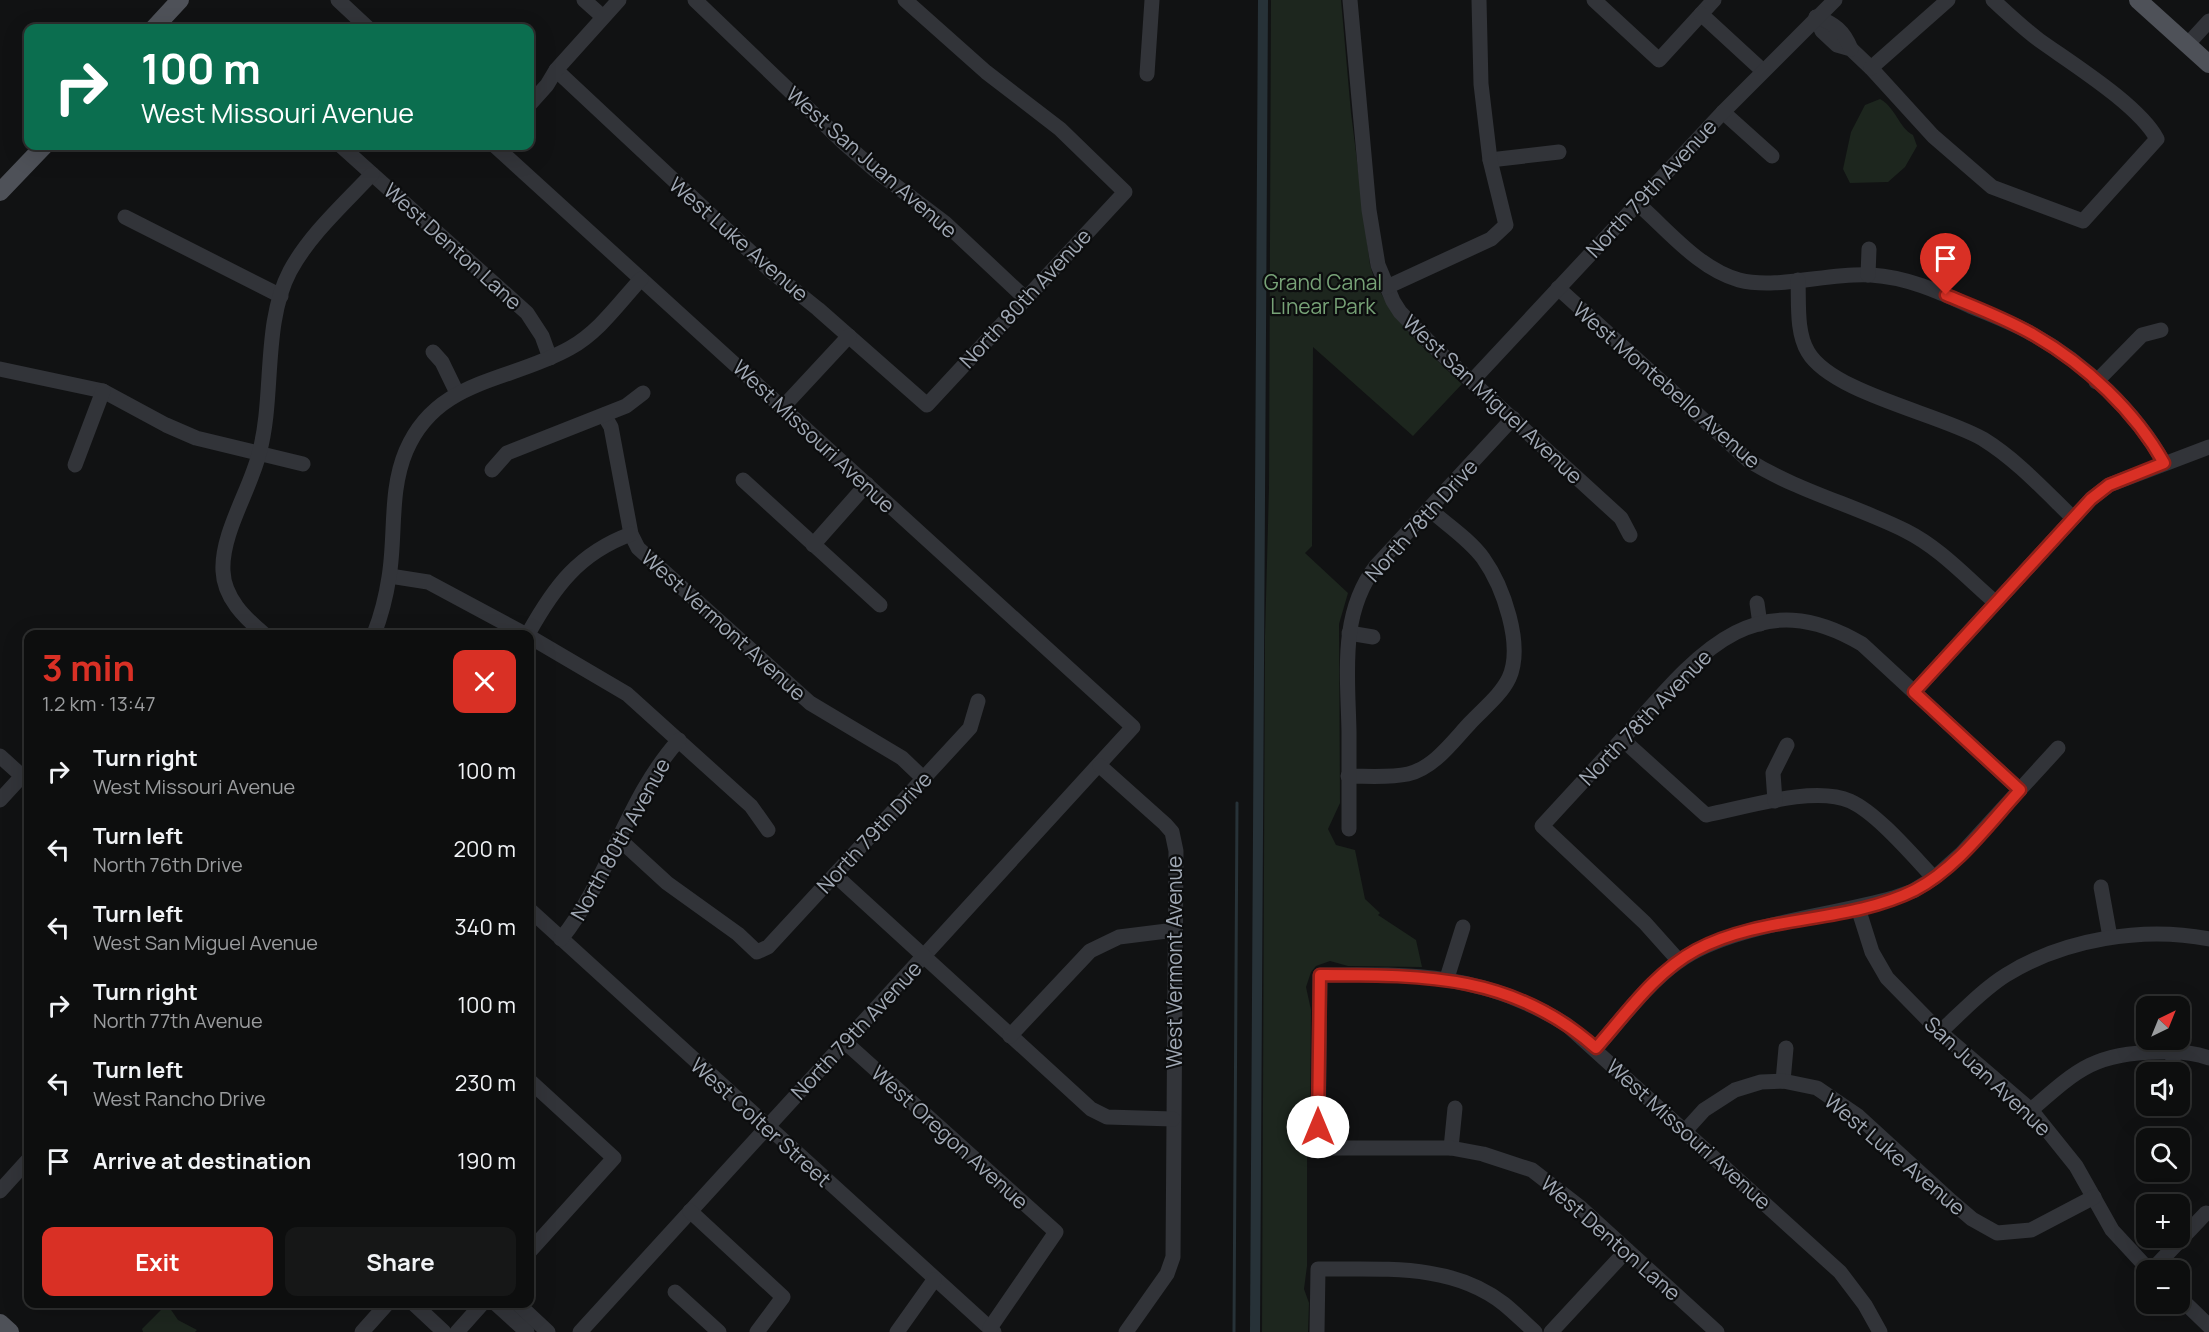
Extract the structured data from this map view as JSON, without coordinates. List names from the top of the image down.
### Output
{
  "streets": {
    "street": [
      "West San Juan Avenue",
      "North 79th Avenue",
      "West Luke Avenue",
      "West Denton Lane",
      "North 80th Avenue",
      "West Montebello Avenue",
      "West San Miguel Avenue",
      "West Missouri Avenue",
      "North 78th Drive",
      "West Vermont Avenue",
      "North 78th Avenue",
      "North 79th Drive",
      "San Juan Avenue",
      "West Colter Street",
      "West Oregon Avenue"
    ]
  },
  "crossings": [
    ["West San Juan Avenue", "North 80th Avenue"],
    ["North 79th Avenue", "West Montebello Avenue"],
    ["North 79th Avenue", "West San Miguel Avenue"],
    ["North 79th Avenue", "West Missouri Avenue"],
    ["North 79th Avenue", "West Vermont Avenue"],
    ["North 79th Avenue", "West Colter Street"],
    ["North 79th Avenue", "West Oregon Avenue"],
    ["West Luke Avenue", "North 80th Avenue"],
    ["West Luke Avenue", "West Missouri Avenue"],
    ["West Luke Avenue", "San Juan Avenue"],
    ["West Denton Lane", "West Missouri Avenue"],
    ["North 80th Avenue", "North 79th Drive"],
    ["North 80th Avenue", "West Colter Street"],
    ["West San Miguel Avenue", "North 78th Drive"],
    ["West Vermont Avenue", "North 79th Drive"],
    ["West Colter Street", "West Oregon Avenue"]
  ],
  "parks": ["Grand Canal Linear Park"],
  "north": "top right",
  "page": {
    "turn": ["100 m", "West Missouri Avenue"],
    "heading": ["3 min", "1.2 km · 13:47"],
    "list": [
      {
        "name": "Turn right",
        "note": "West Missouri Avenue",
        "value": "100 m"
      },
      {
        "name": "Turn left",
        "note": "North 76th Drive",
        "value": "200 m"
      },
      {
        "name": "Turn left",
        "note": "West San Miguel Avenue",
        "value": "340 m"
      },
      {
        "name": "Turn right",
        "note": "North 77th Avenue",
        "value": "100 m"
      },
      {
        "name": "Turn left",
        "note": "West Rancho Drive",
        "value": "230 m"
      },
      {
        "name": "Arrive at destination",
        "value": "190 m"
      }
    ],
    "map_buttons": ["+", "−"],
    "buttons": ["Exit", "Share"]
  }
}
